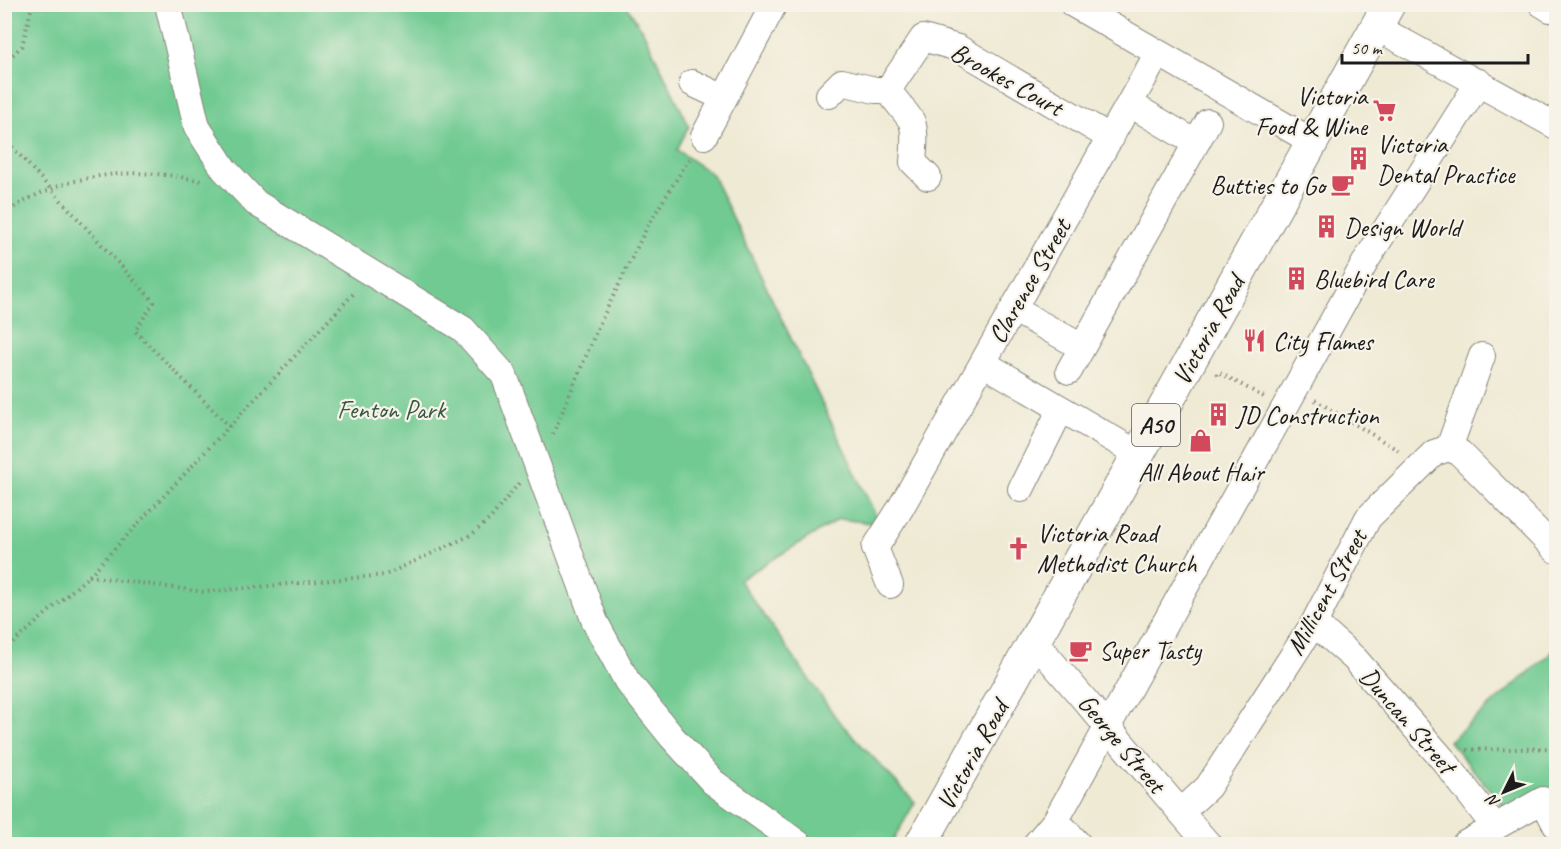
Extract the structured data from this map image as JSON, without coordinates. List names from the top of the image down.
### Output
{
  "streets": {
    "main road": ["Victoria Road", "A50"],
    "street": [
      "Brookes Court",
      "Clarence Street",
      "Millicent Street",
      "Duncan Street",
      "George Street"
    ]
  },
  "crossings": [
    ["Brookes Court", "Clarence Street"],
    ["Victoria Road", "George Street"],
    ["Millicent Street", "Duncan Street"],
    ["Millicent Street", "George Street"]
  ],
  "parks": ["Fenton Park"],
  "places": {
    "supermarket": ["Victoria Food & Wine"],
    "building": [
      "Victoria Dental Practice",
      "Design World",
      "Bluebird Care",
      "JD Construction"
    ],
    "cafe": ["Butties to Go", "Super Tasty"],
    "restaurant": ["City Flames"],
    "shop": ["All About Hair"],
    "church": ["Victoria Road Methodist Church"]
  },
  "scale_bar": "50 m",
  "north": "bottom left"
}
